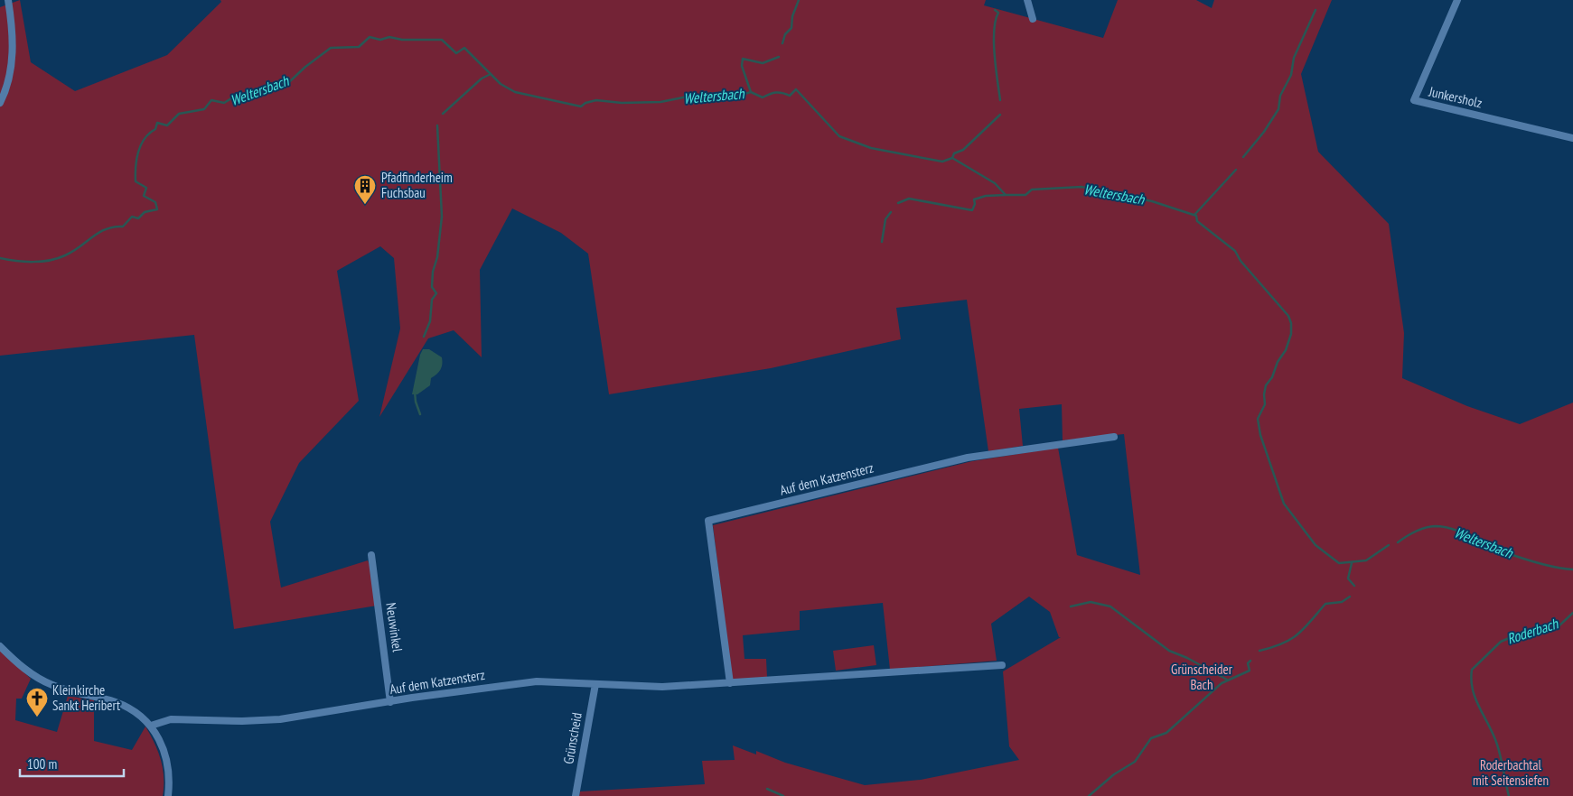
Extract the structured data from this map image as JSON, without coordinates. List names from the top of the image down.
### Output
{
  "streets": {
    "street": [
      "Junkersholz",
      "Auf dem Katzensterz",
      "Neuwinkel",
      "Grünscheid"
    ]
  },
  "crossings": [
    ["Auf dem Katzensterz", "Neuwinkel"],
    ["Auf dem Katzensterz", "Grünscheid"]
  ],
  "water": ["Weltersbach", "Roderbach"],
  "parks": ["Grünscheider Bach", "Roderbachtal mit Seitensiefen"],
  "places": {
    "building": ["Pfadfinderheim Fuchsbau"],
    "church": ["Kleinkirche Sankt Heribert"]
  },
  "scale_bar": "100 m"
}
